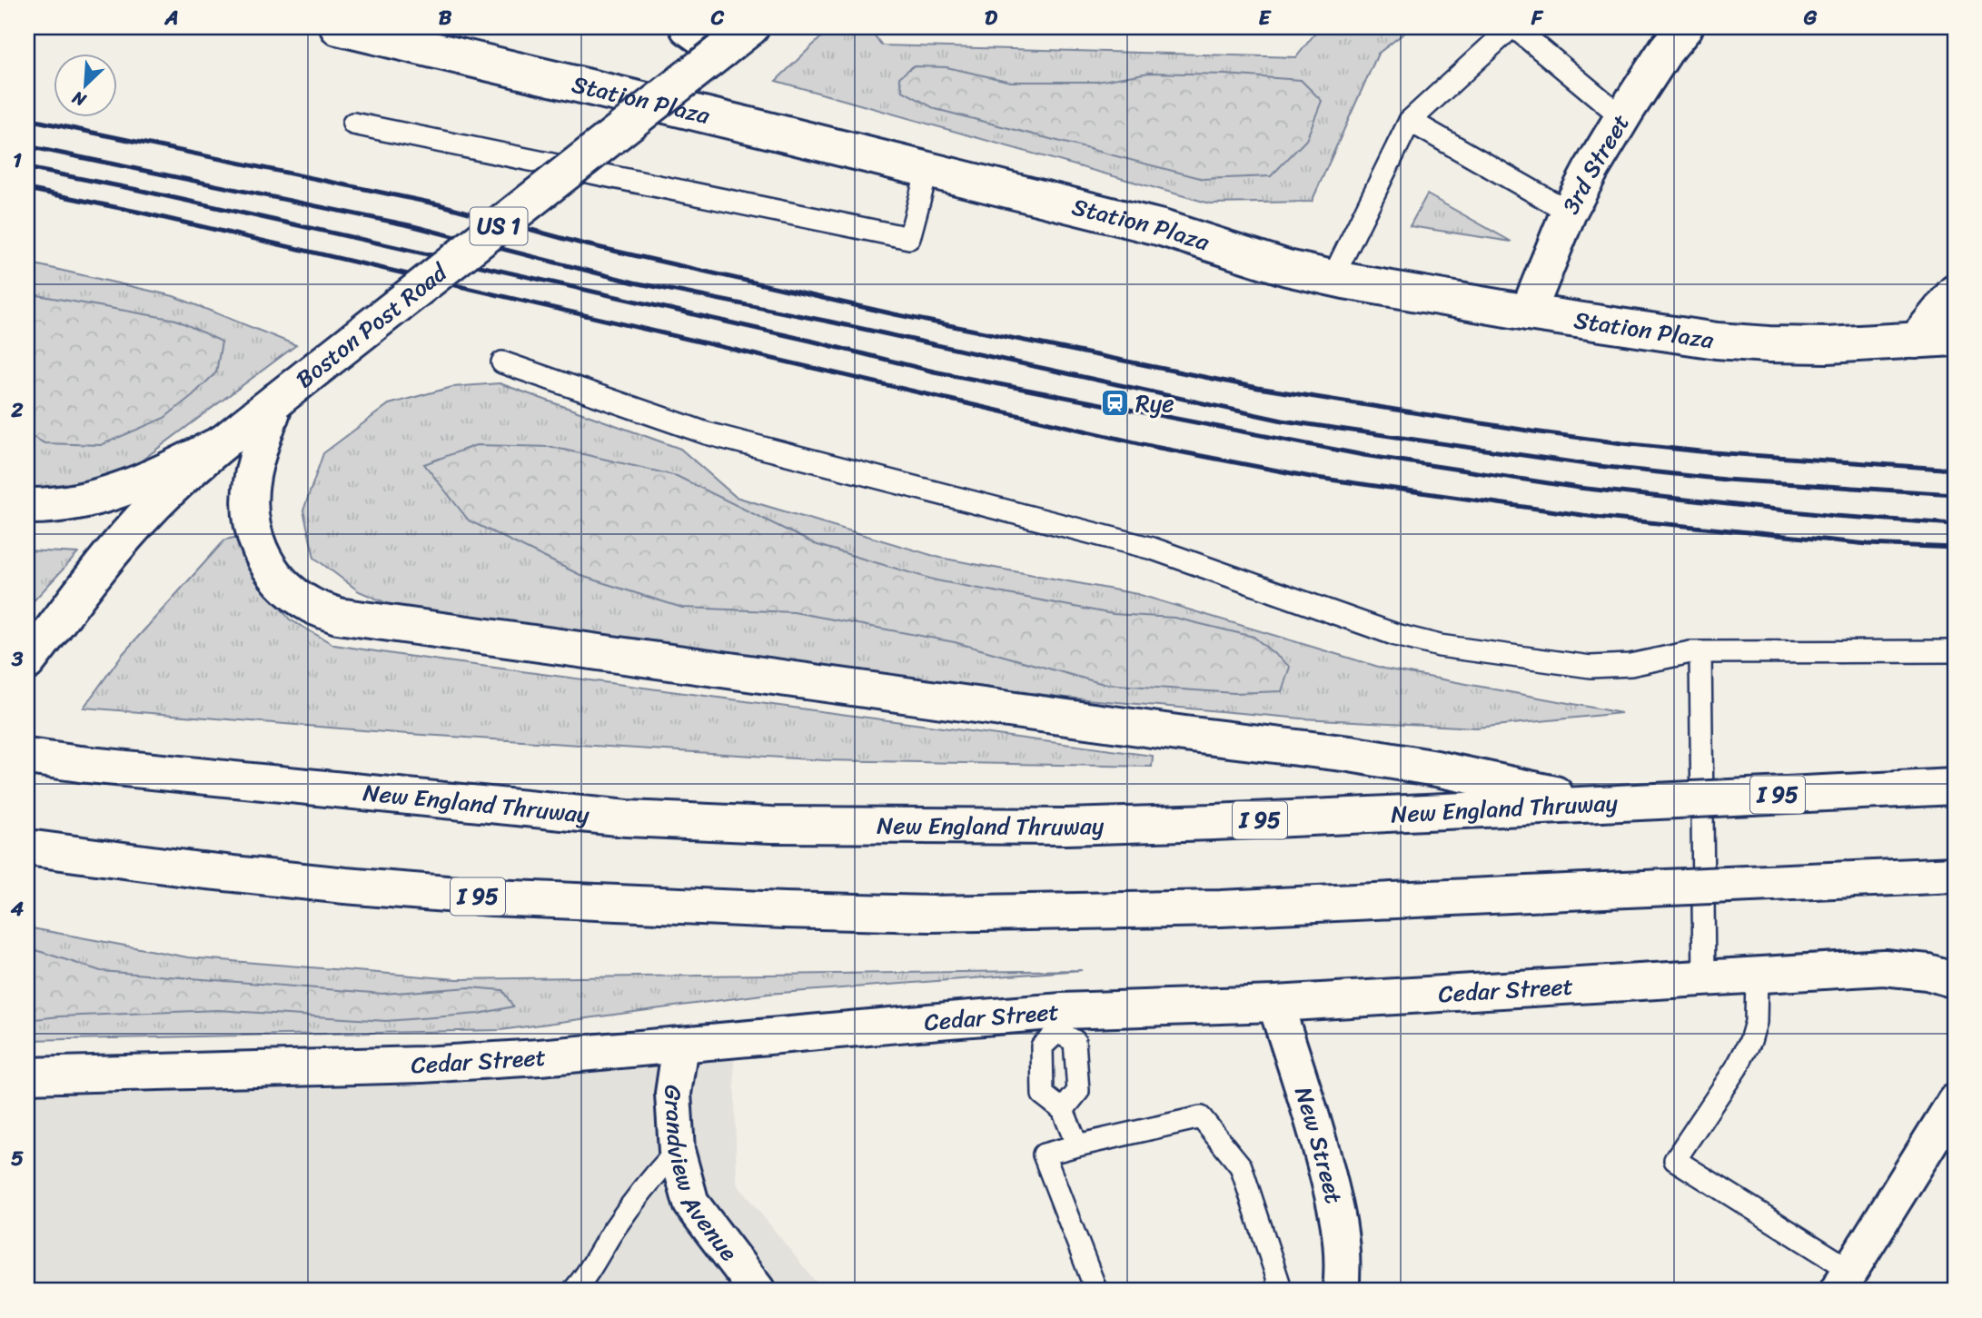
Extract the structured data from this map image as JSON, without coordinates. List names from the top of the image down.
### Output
{
  "streets": {
    "main road": [
      "Station Plaza",
      "3rd Street",
      "US 1",
      "Boston Post Road",
      "I 95",
      "New England Thruway",
      "Cedar Street",
      "New Street",
      "Grandview Avenue"
    ]
  },
  "crossings": [
    ["Station Plaza", "3rd Street"],
    ["Cedar Street", "New Street"],
    ["Cedar Street", "Grandview Avenue"]
  ],
  "places": {
    "station": ["Rye"]
  },
  "north": "bottom left",
  "grid": {
    "columns": [
      "A",
      "B",
      "C",
      "D",
      "E",
      "F",
      "G"
    ],
    "rows": [
      "1",
      "2",
      "3",
      "4",
      "5"
    ]
  }
}
